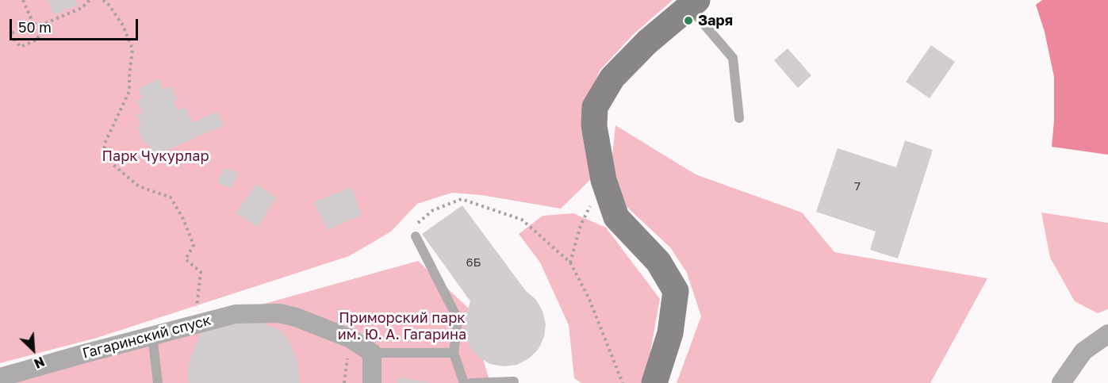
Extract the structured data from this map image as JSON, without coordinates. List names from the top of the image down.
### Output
{
  "streets": {
    "street": ["Гагаринский спуск"]
  },
  "parks": ["Парк Чукурлар", "Приморский парк им. Ю. А. Гагарина"],
  "places": ["Заря"],
  "house_numbers": ["7", "6Б"],
  "scale_bar": "50 m",
  "north": "bottom right"
}
